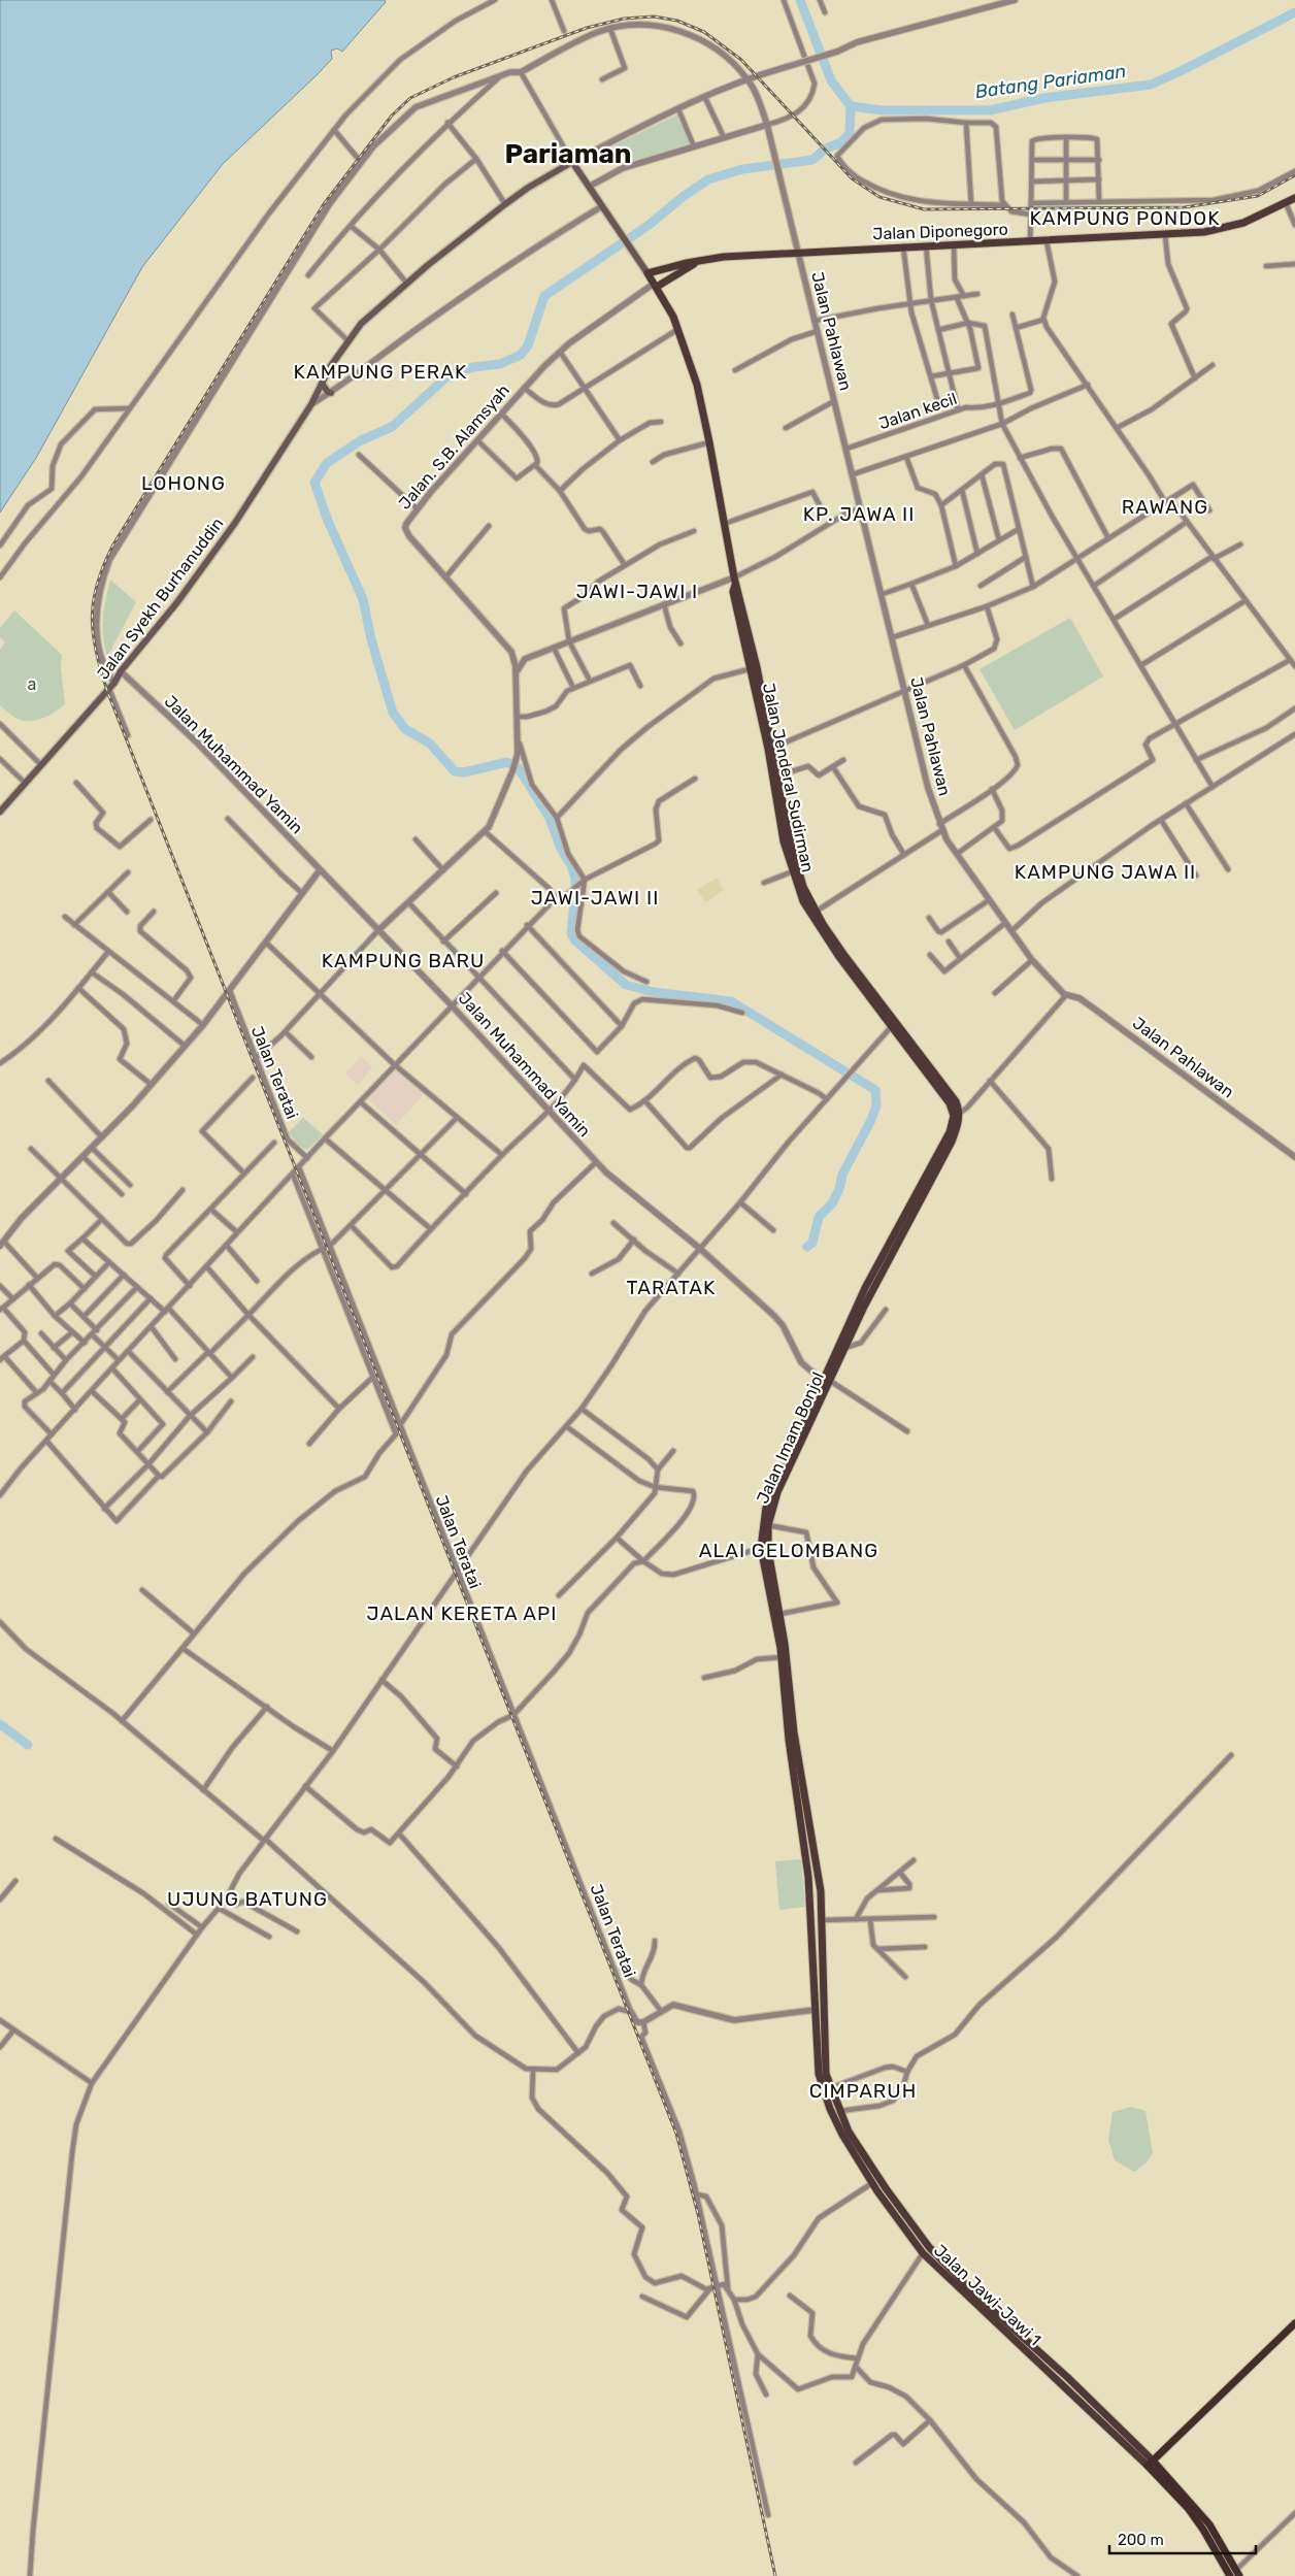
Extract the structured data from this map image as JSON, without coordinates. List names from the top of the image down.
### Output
{
  "streets": {
    "main road": [
      "Jalan Diponegoro",
      "Jalan Syekh Burhanuddin",
      "Jalan Jenderal Sudirman",
      "Jalan Imam Bonjol",
      "Jalan Jawi-Jawi 1"
    ],
    "street": [
      "Jalan Pahlawan",
      "Jalan kecil",
      "Jalan. S.B. Alamsyah",
      "Jalan Muhammad Yamin",
      "Jalan Teratai"
    ]
  },
  "crossings": [
    ["Jalan Diponegoro", "Jalan Pahlawan"],
    ["Jalan Diponegoro", "Jalan. S.B. Alamsyah"],
    ["Jalan Diponegoro", "Jalan Jenderal Sudirman"],
    ["Jalan Pahlawan", "Jalan kecil"],
    ["Jalan Pahlawan", "Jalan Syekh Burhanuddin"],
    ["Jalan. S.B. Alamsyah", "Jalan Jenderal Sudirman"],
    ["Jalan Syekh Burhanuddin", "Jalan Muhammad Yamin"],
    ["Jalan Muhammad Yamin", "Jalan Imam Bonjol"],
    ["Jalan Jenderal Sudirman", "Jalan Imam Bonjol"],
    ["Jalan Imam Bonjol", "Jalan Jawi-Jawi 1"]
  ],
  "districts": [
    "Pariaman",
    "KAMPUNG PONDOK",
    "KAMPUNG PERAK",
    "LOHONG",
    "RAWANG",
    "KP. JAWA II",
    "JAWI-JAWI I",
    "KAMPUNG JAWA II",
    "JAWI-JAWI II",
    "KAMPUNG BARU",
    "TARATAK",
    "ALAI GELOMBANG",
    "JALAN KERETA API",
    "UJUNG BATUNG",
    "CIMPARUH"
  ],
  "water": ["Batang Pariaman"],
  "parks": ["a"],
  "scale_bar": "200 m"
}
